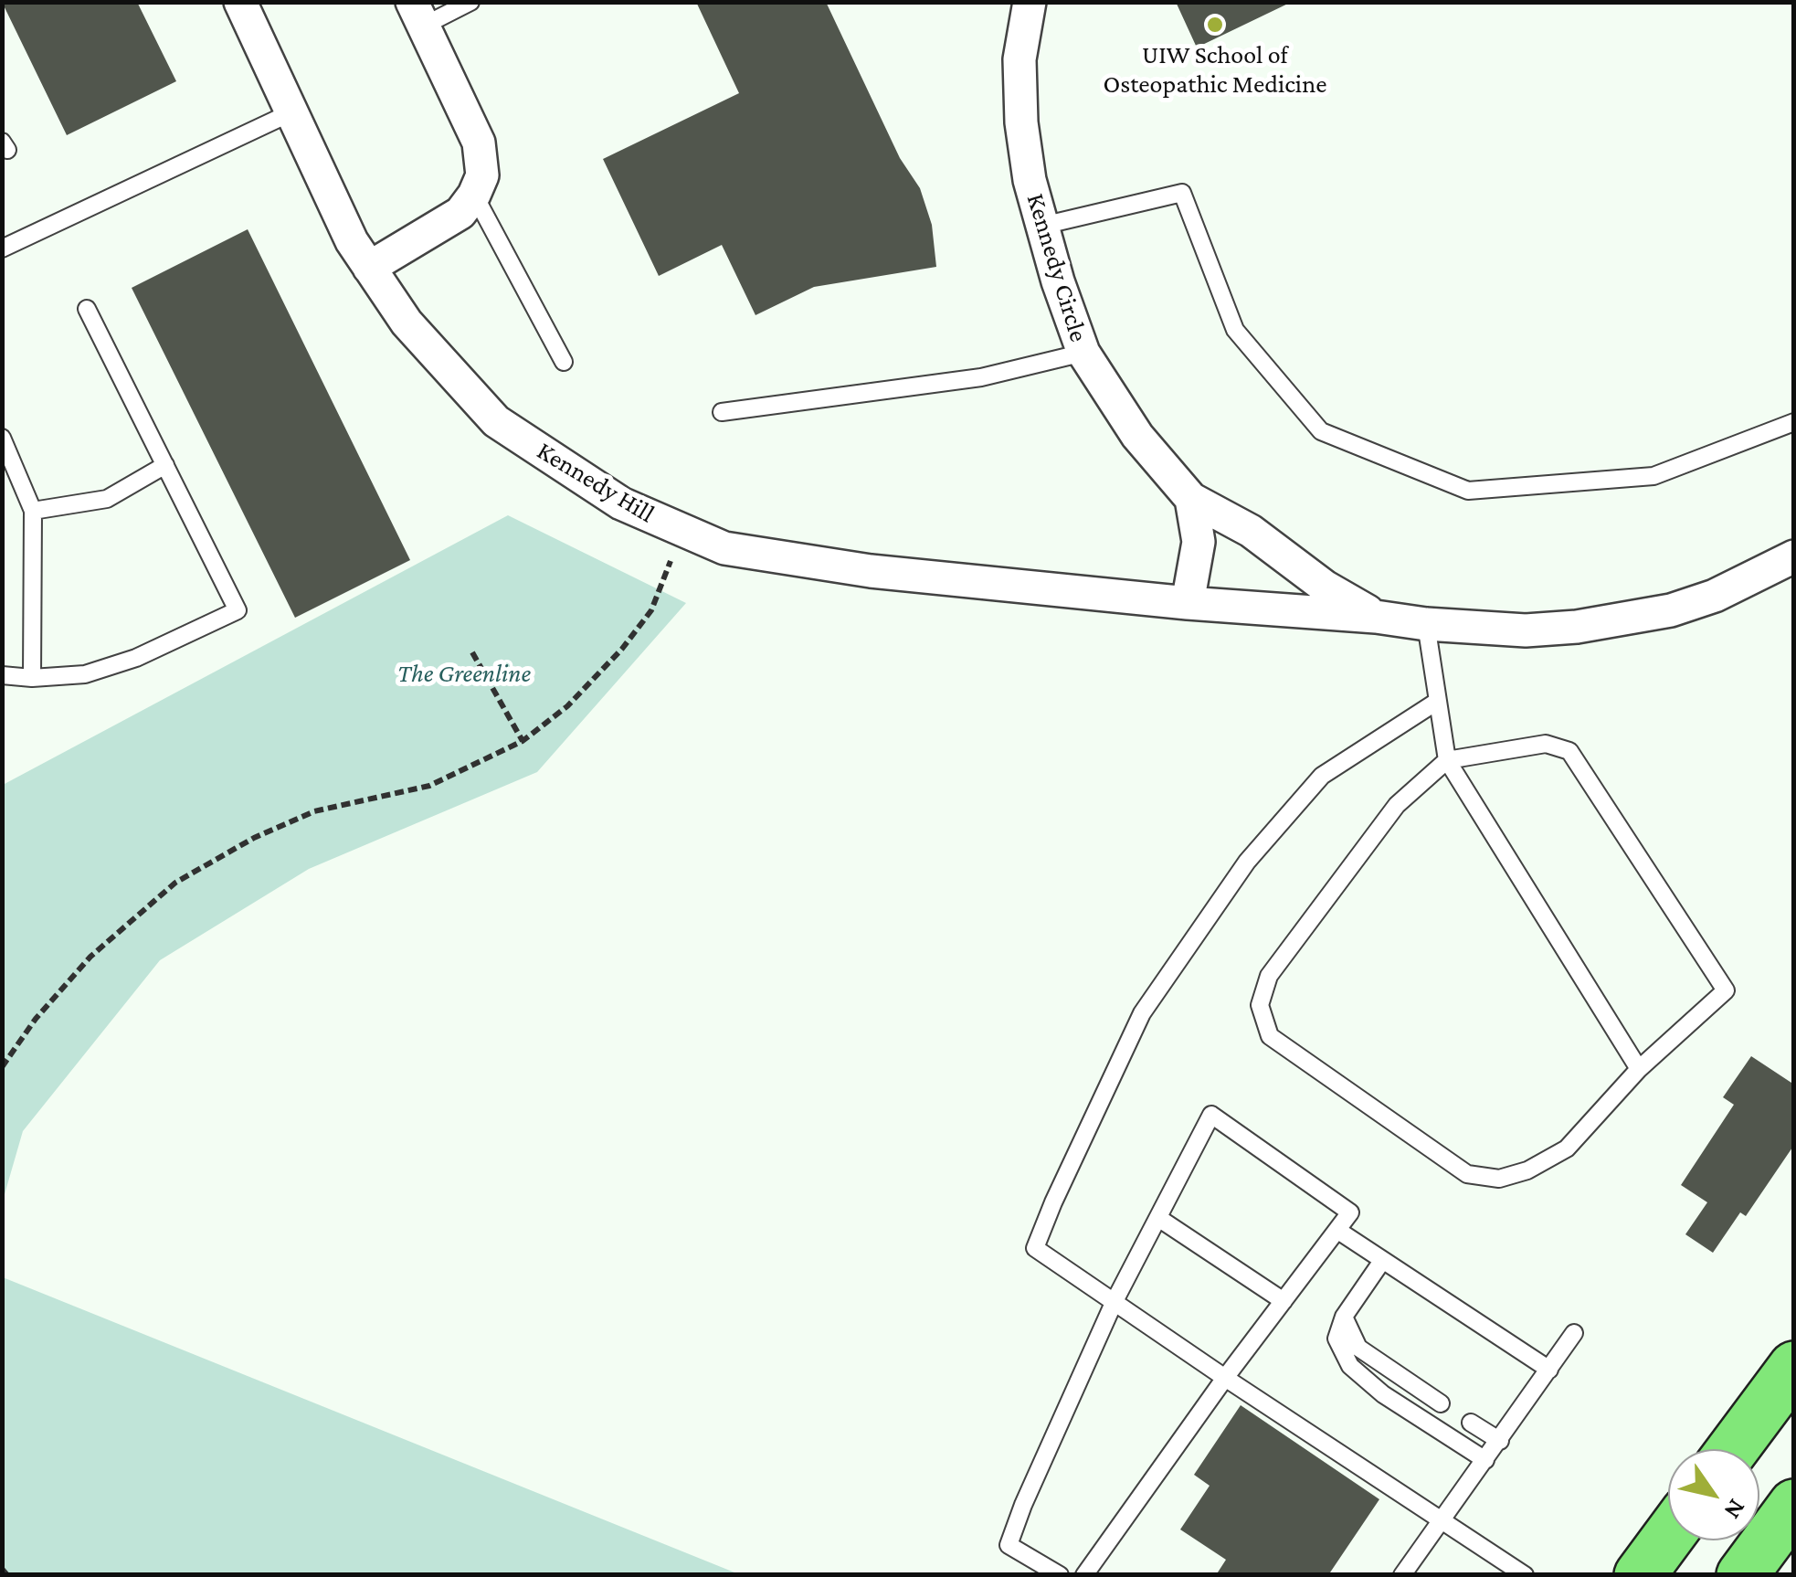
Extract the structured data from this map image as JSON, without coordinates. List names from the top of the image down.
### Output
{
  "streets": {
    "street": ["Kennedy Circle", "Kennedy Hill"]
  },
  "crossings": [
    ["Kennedy Circle", "Kennedy Hill"]
  ],
  "parks": ["The Greenline"],
  "places": ["UIW School of Osteopathic Medicine"],
  "north": "bottom right"
}
